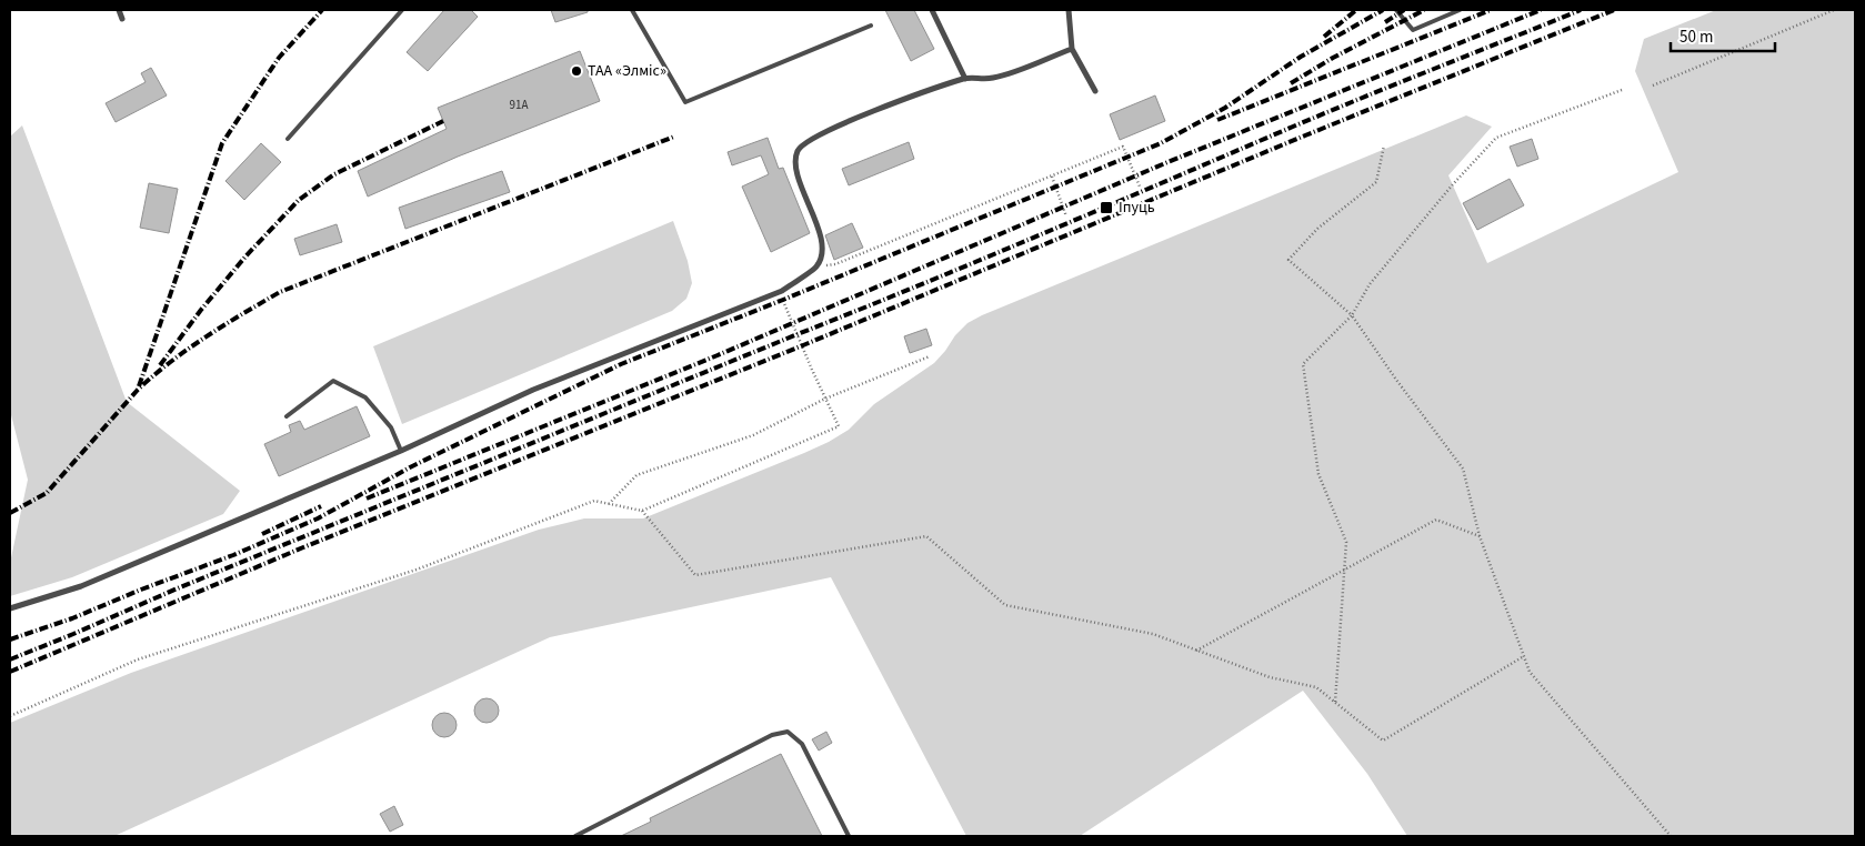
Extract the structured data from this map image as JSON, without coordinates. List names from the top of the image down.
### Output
{
  "places": {
    "other": ["ТАА «Элміс»"],
    "transit": ["Іпуць"]
  },
  "house_numbers": ["91А"],
  "scale_bar": "50 m"
}
